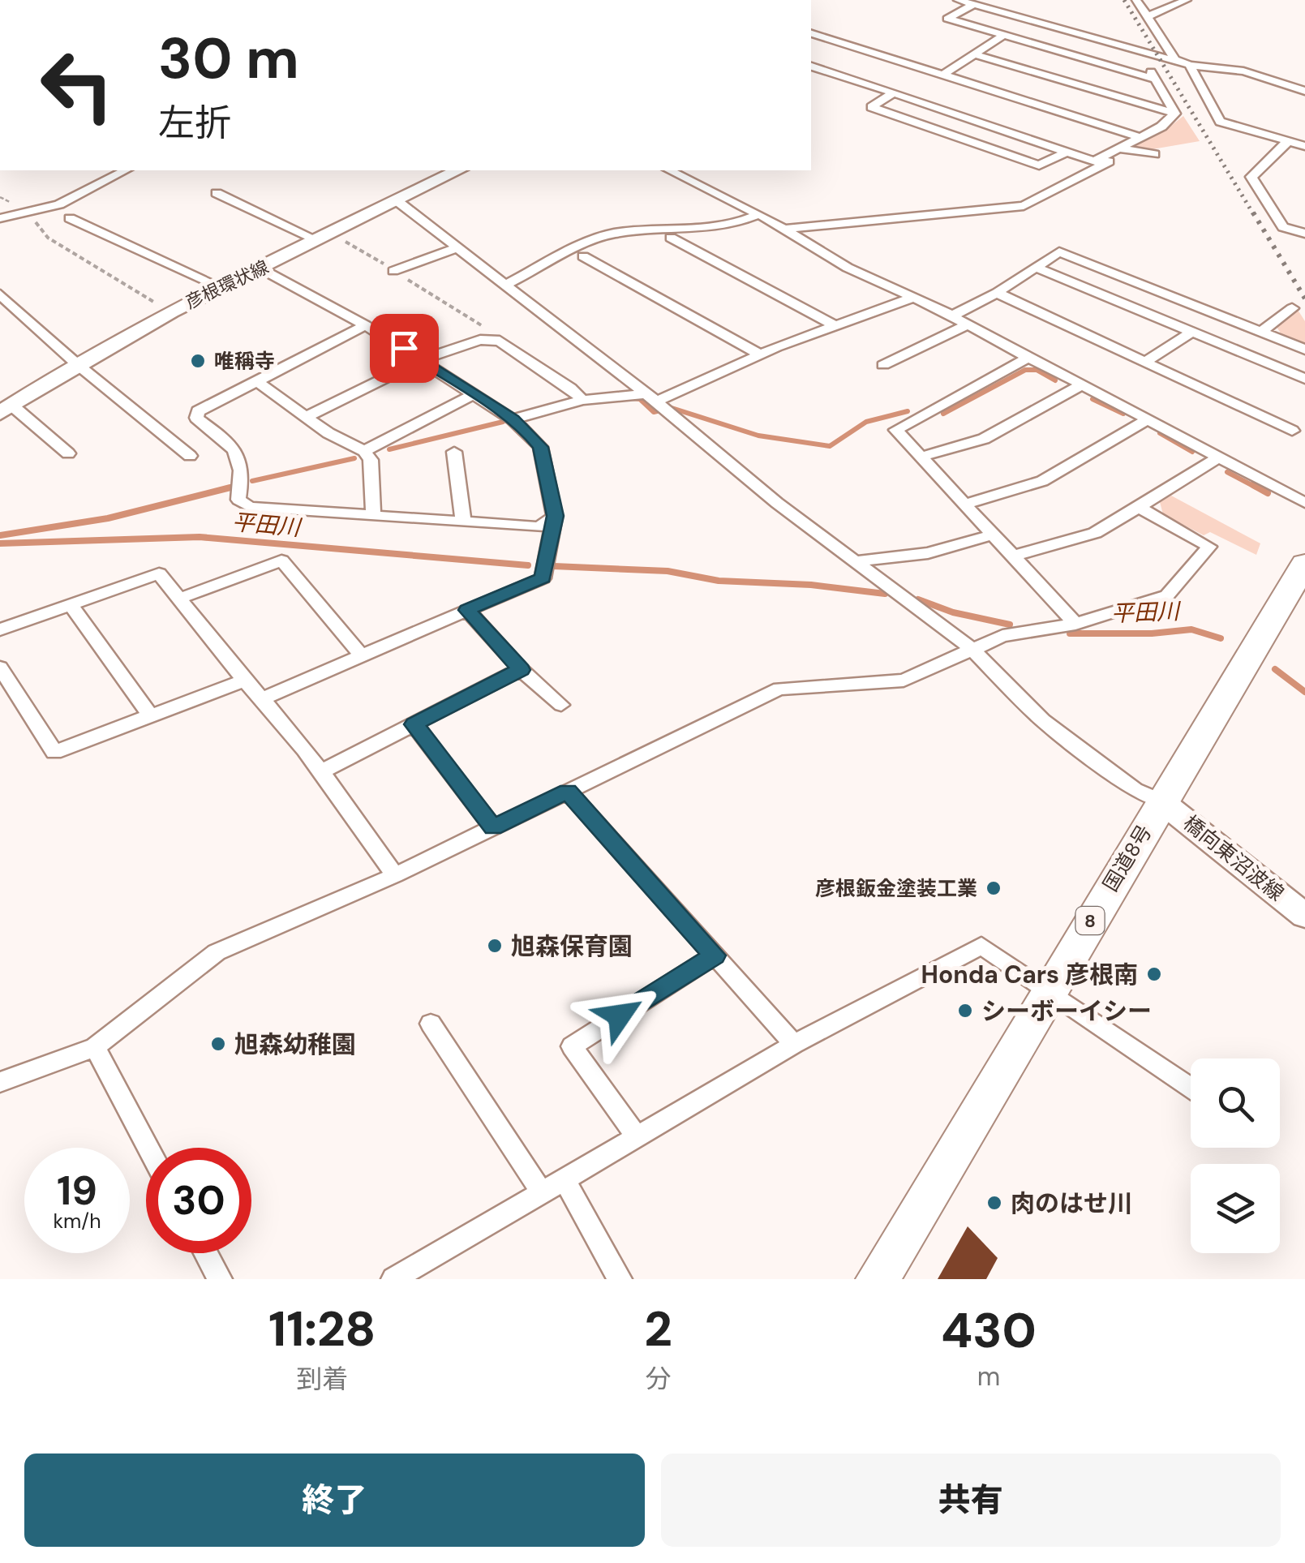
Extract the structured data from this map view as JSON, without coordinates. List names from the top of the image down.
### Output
{
  "streets": {
    "highway": ["国道8号", "8"],
    "main road": ["彦根環状線", "橋向東沼波線"]
  },
  "crossings": [
    ["国道8号", "橋向東沼波線"]
  ],
  "water": ["平田川"],
  "places": [
    "唯稱寺",
    "彦根鈑金塗装工業",
    "旭森保育園",
    "Honda Cars 彦根南",
    "シーボーイシー",
    "旭森幼稚園",
    "肉のはせ川"
  ],
  "page": {
    "turn": ["30 m", "左折"],
    "speed": "19 km/h",
    "limit": "30",
    "eta": [
      "11:28",
      "到着",
      "2",
      "分",
      "430",
      "m"
    ],
    "buttons": ["終了", "共有"]
  }
}
